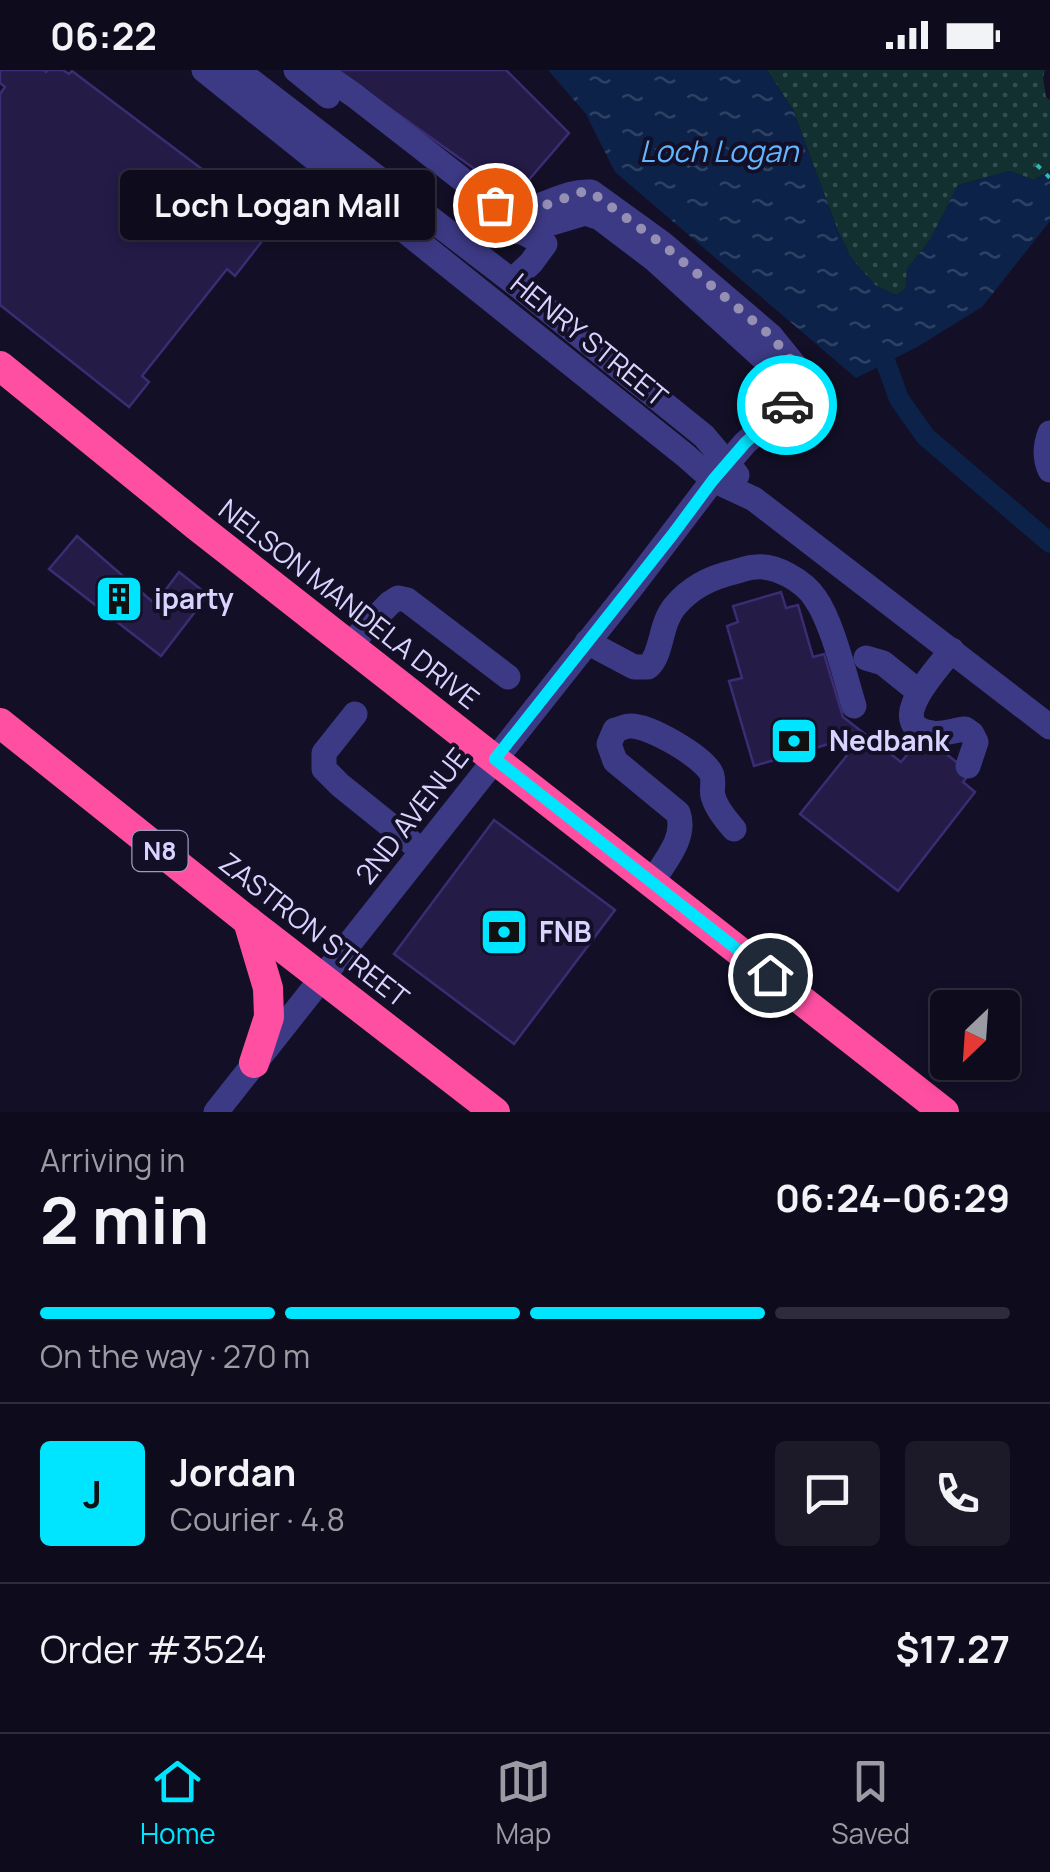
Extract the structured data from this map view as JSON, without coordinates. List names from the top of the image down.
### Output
{
  "streets": {
    "highway": ["NELSON MANDELA DRIVE", "N8", "ZASTRON STREET"],
    "street": ["HENRY STREET", "2ND AVENUE"]
  },
  "crossings": [
    ["HENRY STREET", "2ND AVENUE"],
    ["NELSON MANDELA DRIVE", "2ND AVENUE"],
    ["2ND AVENUE", "ZASTRON STREET"]
  ],
  "water": ["Loch Logan"],
  "places": {
    "other": ["Loch Logan Mall"],
    "building": ["iparty"],
    "bank": ["Nedbank", "FNB"]
  },
  "north": "bottom left",
  "page": {
    "status": "06:22",
    "bubble": "Loch Logan Mall",
    "heading": ["2 min", "Arriving in", "06:24–06:29"],
    "panel": [
      "Jordan",
      "Courier · 4.8",
      "Order #3524",
      "$17.27"
    ],
    "bar": "On the way · 270 m",
    "round": "J",
    "tabs": ["Home", "Map", "Saved"]
  }
}
